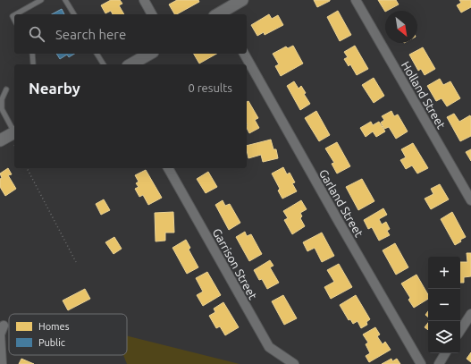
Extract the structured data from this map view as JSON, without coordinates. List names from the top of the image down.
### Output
{
  "streets": {
    "street": ["Holland Street", "Garland Street", "Garrison Street"]
  },
  "legend": ["Homes", "Public"],
  "north": "bottom right",
  "page": {
    "search": "Search here",
    "heading": ["Nearby", "0 results"],
    "map_buttons": ["+", "−"]
  }
}
